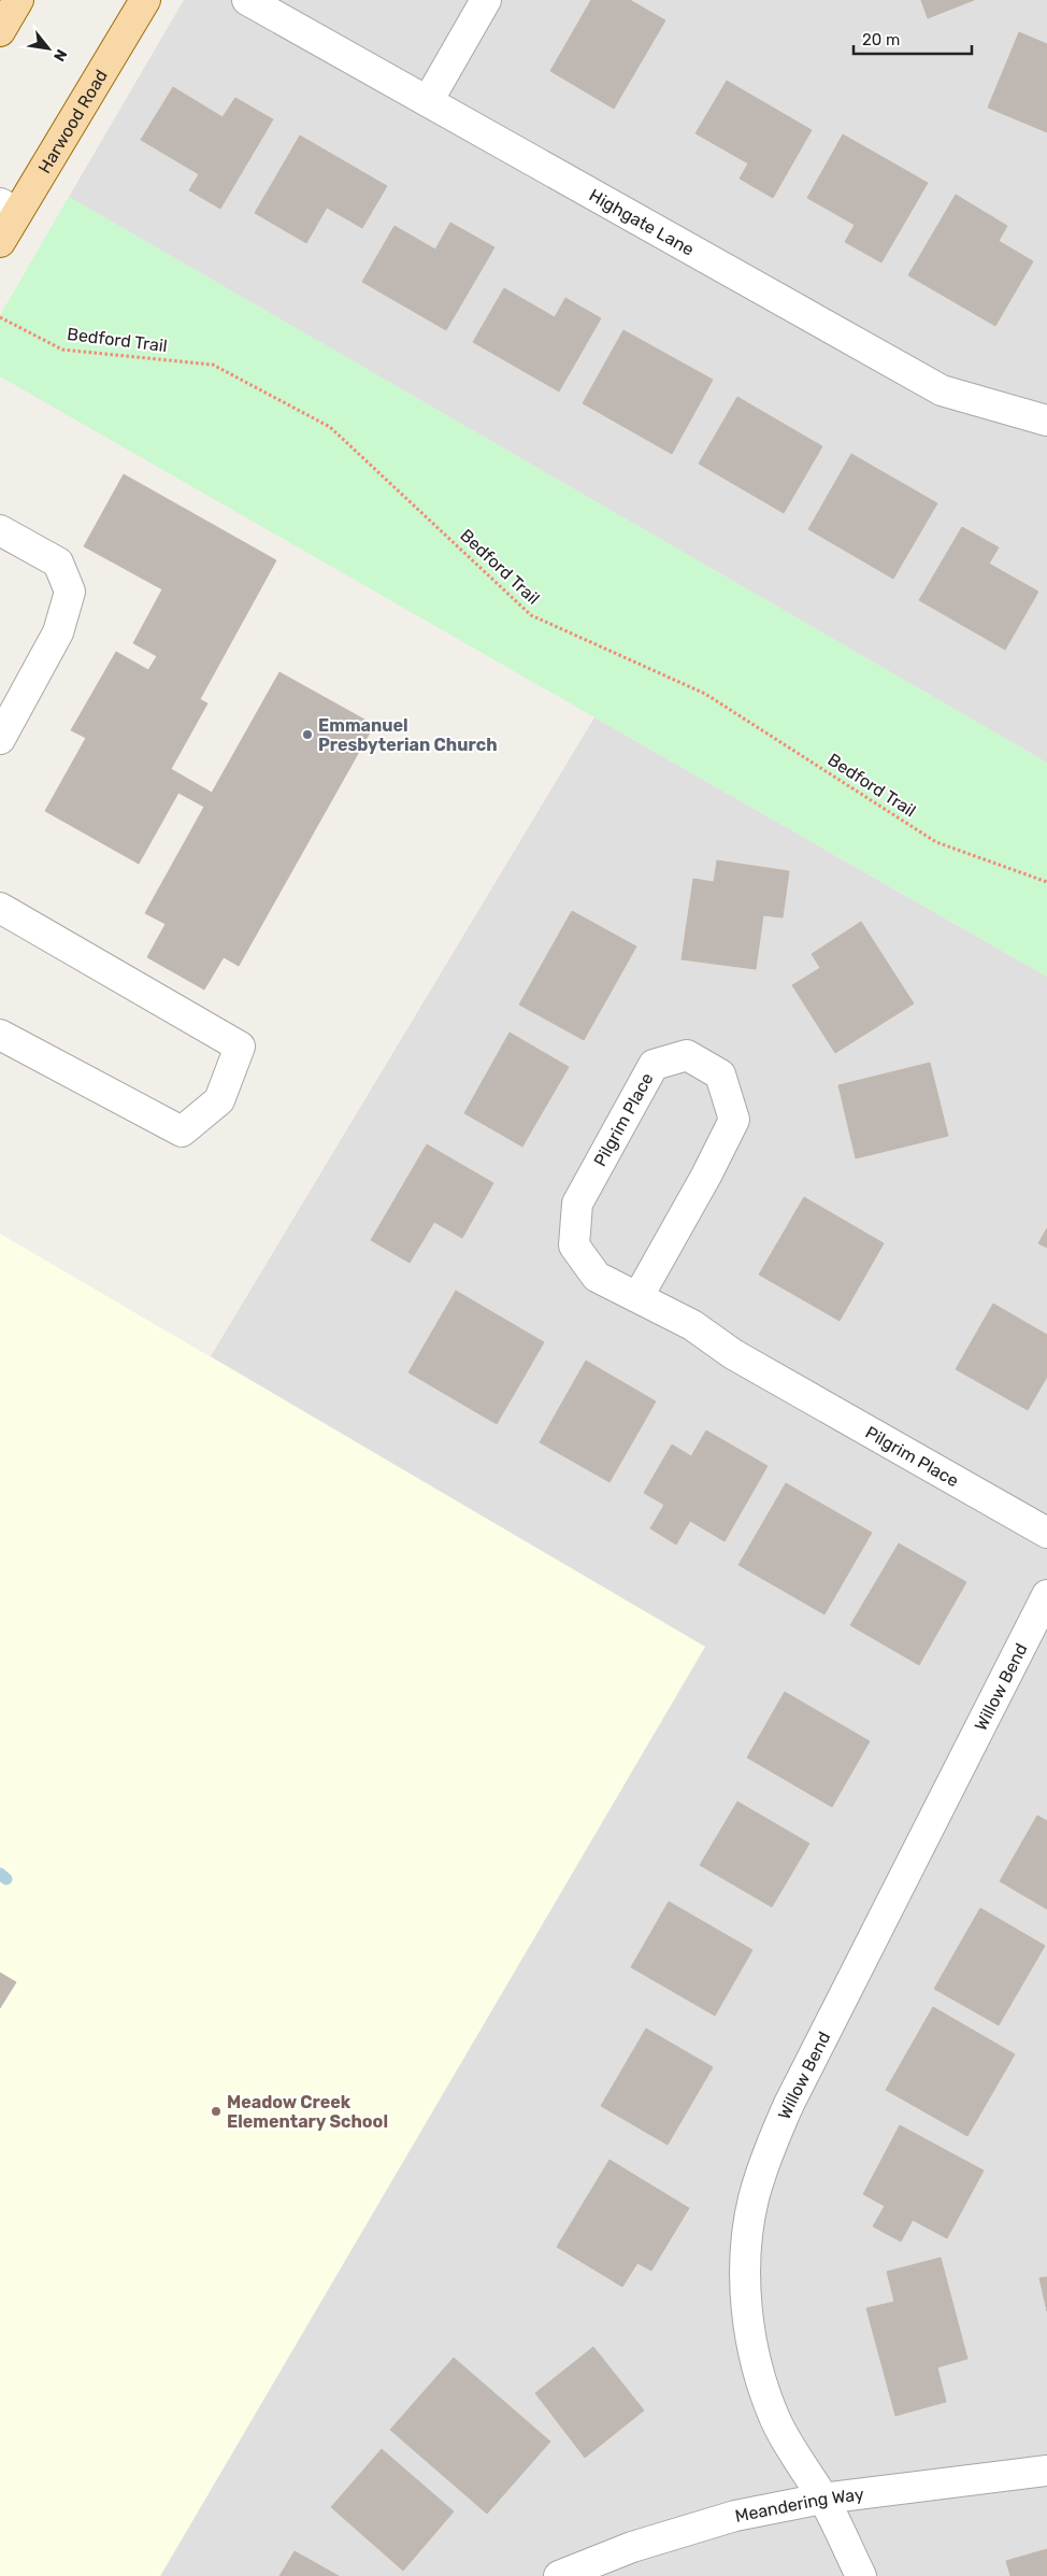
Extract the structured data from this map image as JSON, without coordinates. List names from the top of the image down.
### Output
{
  "streets": {
    "main road": ["Harwood Road"],
    "street": [
      "Highgate Lane",
      "Pilgrim Place",
      "Willow Bend",
      "Meandering Way"
    ],
    "path": ["Bedford Trail"]
  },
  "crossings": [
    ["Willow Bend", "Meandering Way"]
  ],
  "places": ["Emmanuel Presbyterian Church", "Meadow Creek Elementary School"],
  "scale_bar": "20 m",
  "north": "bottom right"
}
